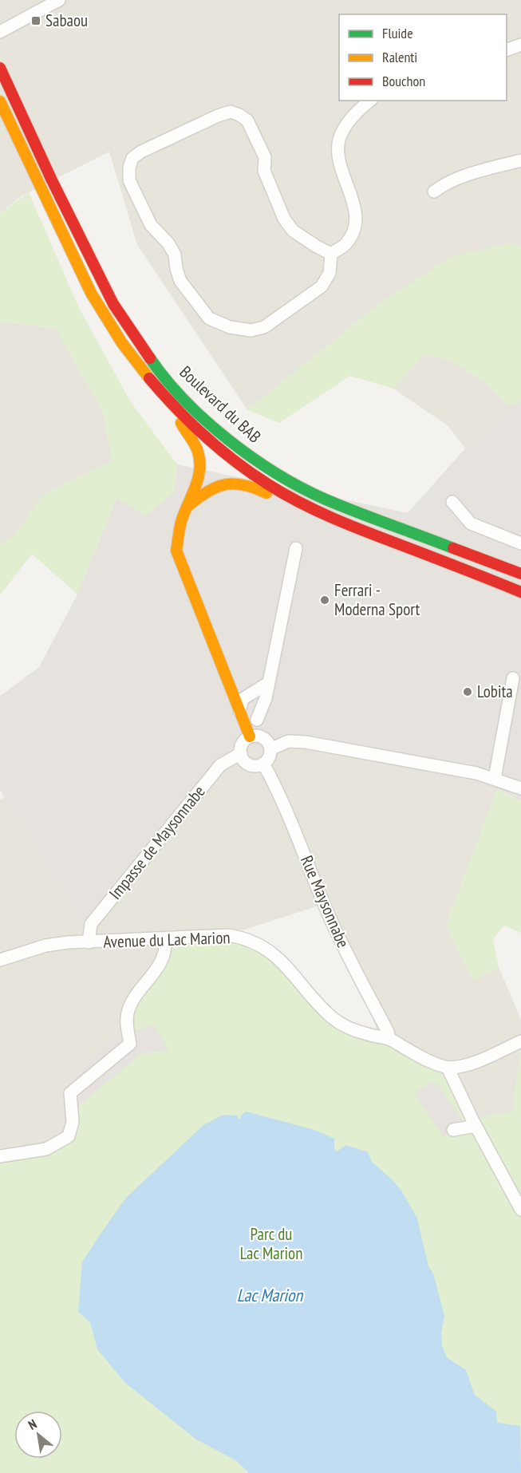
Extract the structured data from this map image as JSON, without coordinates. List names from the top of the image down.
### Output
{
  "streets": {
    "main road": ["Boulevard du BAB"],
    "street": ["Impasse de Maysonnabe", "Rue Maysonnabe", "Avenue du Lac Marion"]
  },
  "crossings": [
    ["Impasse de Maysonnabe", "Rue Maysonnabe"],
    ["Impasse de Maysonnabe", "Avenue du Lac Marion"],
    ["Rue Maysonnabe", "Avenue du Lac Marion"]
  ],
  "water": ["Lac Marion"],
  "parks": ["Parc du Lac Marion"],
  "places": {
    "transit": ["Sabaou"],
    "other": ["Ferrari - Moderna Sport", "Lobita"]
  },
  "legend": ["Fluide", "Ralenti", "Bouchon"],
  "north": "top left"
}
